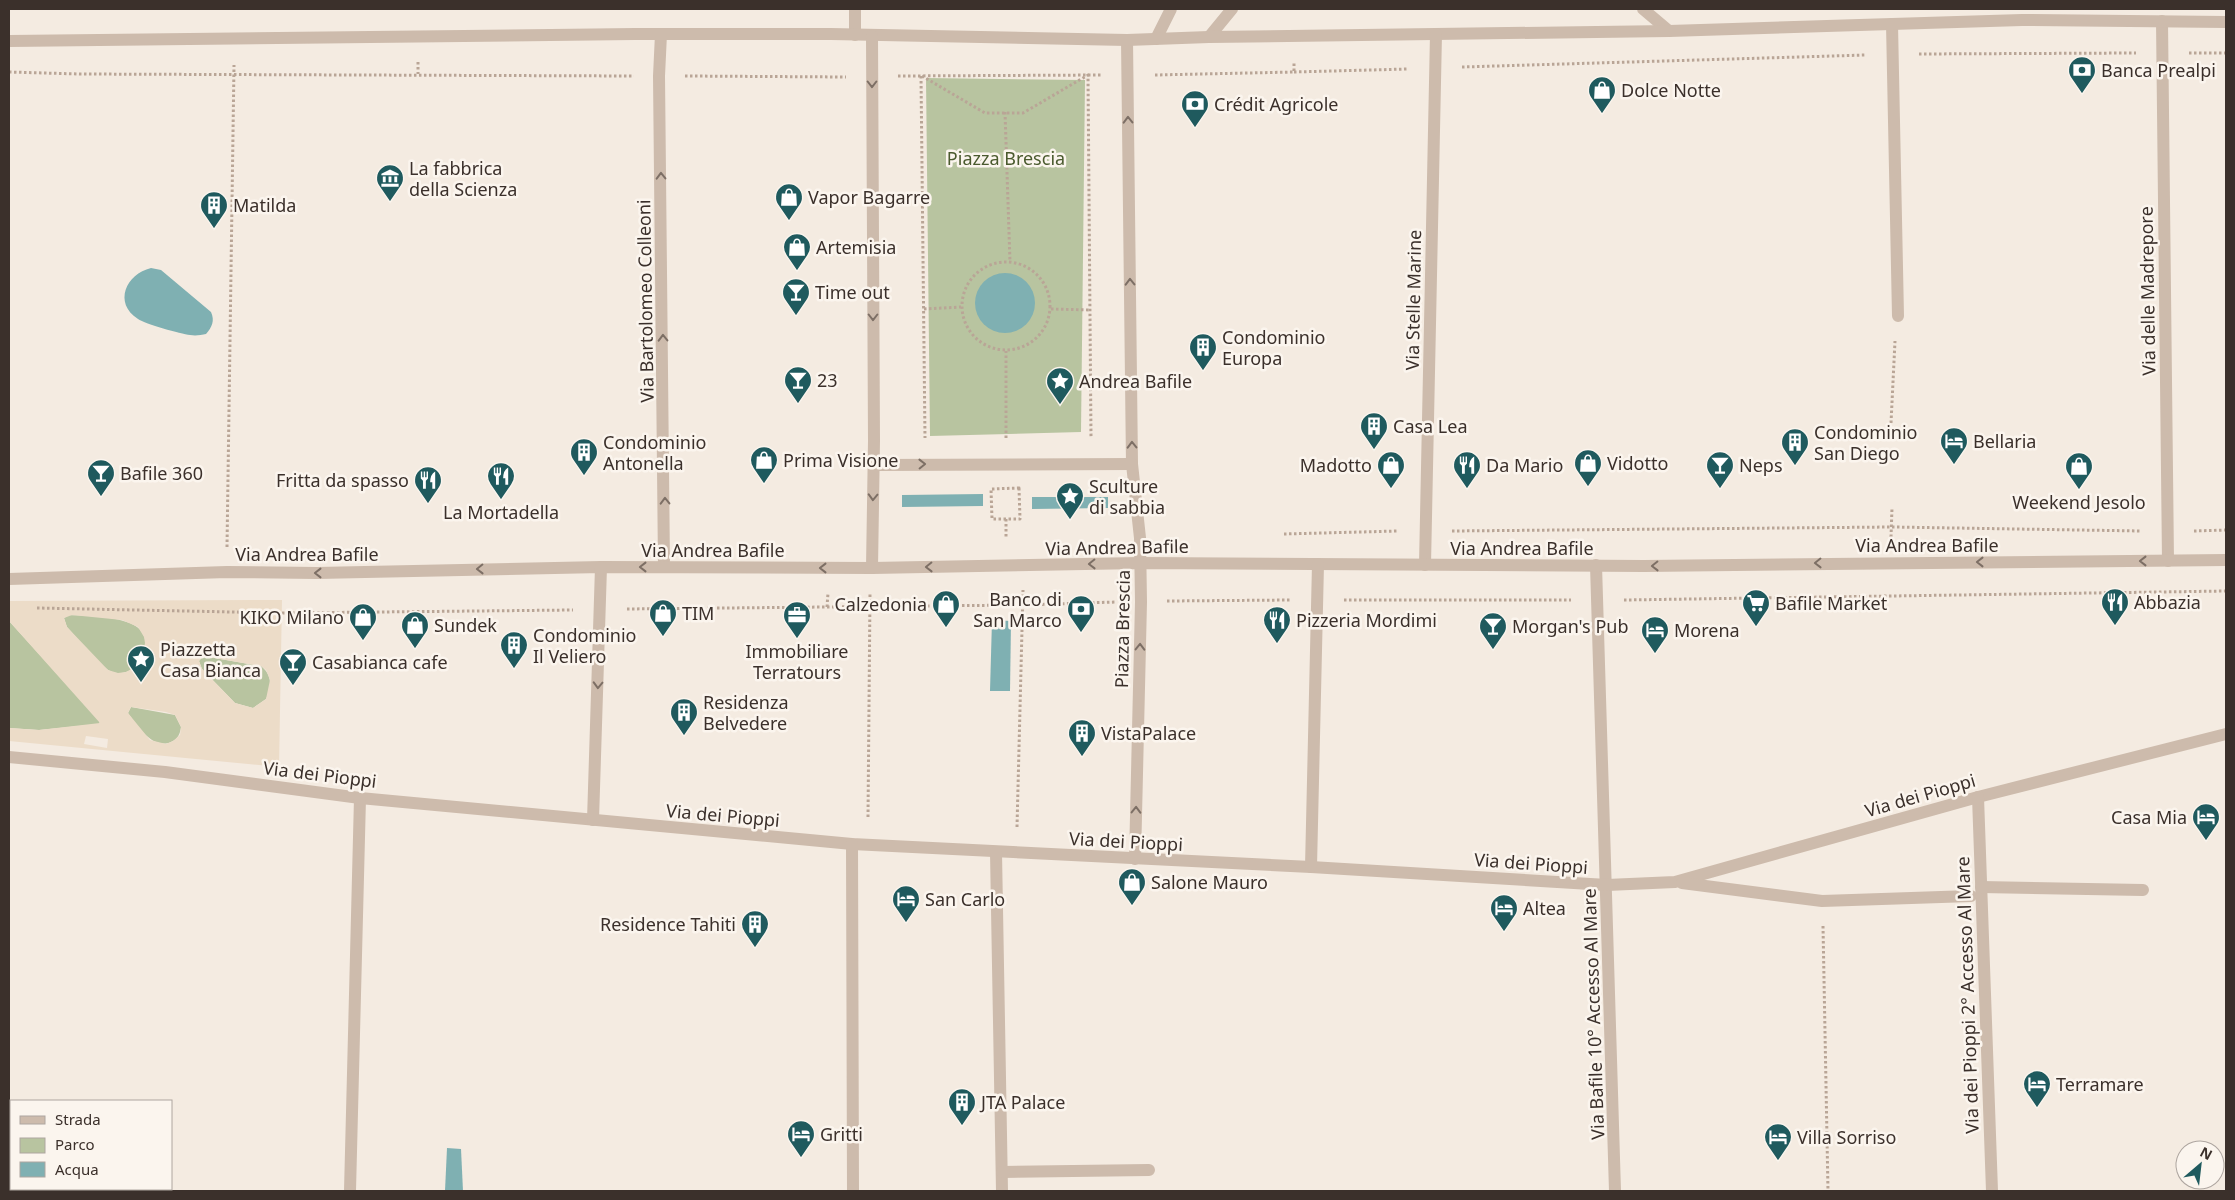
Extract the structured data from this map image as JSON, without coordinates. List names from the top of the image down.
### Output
{
  "streets": {
    "street": [
      "Via delle Madrepore",
      "Via Stelle Marine",
      "Via Bartolomeo Colleoni",
      "Via Andrea Bafile",
      "Piazza Brescia",
      "Via dei Pioppi",
      "Via dei Pioppi 2° Accesso Al Mare",
      "Via Bafile 10° Accesso Al Mare"
    ]
  },
  "crossings": [
    ["Via delle Madrepore", "Via Andrea Bafile"],
    ["Via Stelle Marine", "Via Andrea Bafile"],
    ["Via Bartolomeo Colleoni", "Via Andrea Bafile"],
    ["Via Andrea Bafile", "Piazza Brescia"],
    ["Via Andrea Bafile", "Via Bafile 10° Accesso Al Mare"],
    ["Piazza Brescia", "Via dei Pioppi"],
    ["Via dei Pioppi", "Via dei Pioppi 2° Accesso Al Mare"],
    ["Via dei Pioppi", "Via Bafile 10° Accesso Al Mare"]
  ],
  "one_way": ["Via Bartolomeo Colleoni", "Via Andrea Bafile", "Piazza Brescia"],
  "parks": ["Piazza Brescia"],
  "places": {
    "bank": ["Banca Prealpi", "Crédit Agricole", "Banco di San Marco"],
    "shop": [
      "Dolce Notte",
      "Vapor Bagarre",
      "Artemisia",
      "Prima Visione",
      "Vidotto",
      "Madotto",
      "Weekend Jesolo",
      "Calzedonia",
      "TIM",
      "KIKO Milano",
      "Sundek",
      "Salone Mauro"
    ],
    "museum": ["La fabbrica della Scienza"],
    "building": [
      "Matilda",
      "Condominio Europa",
      "Casa Lea",
      "Condominio San Diego",
      "Condominio Antonella",
      "Condominio Il Veliero",
      "Residenza Belvedere",
      "VistaPalace",
      "Residence Tahiti",
      "JTA Palace"
    ],
    "bar": [
      "Time out",
      "23",
      "Neps",
      "Bafile 360",
      "Morgan's Pub",
      "Casabianca cafe"
    ],
    "place": ["Andrea Bafile", "Sculture di sabbia", "Piazzetta Casa Bianca"],
    "hotel": [
      "Bellaria",
      "Morena",
      "Casa Mia",
      "San Carlo",
      "Altea",
      "Terramare",
      "Gritti",
      "Villa Sorriso"
    ],
    "restaurant": [
      "Da Mario",
      "La Mortadella",
      "Fritta da spasso",
      "Abbazia",
      "Pizzeria Mordimi"
    ],
    "supermarket": ["Bafile Market"],
    "office": ["Immobiliare Terratours"]
  },
  "legend": ["Strada", "Parco", "Acqua"],
  "north": "top right"
}
